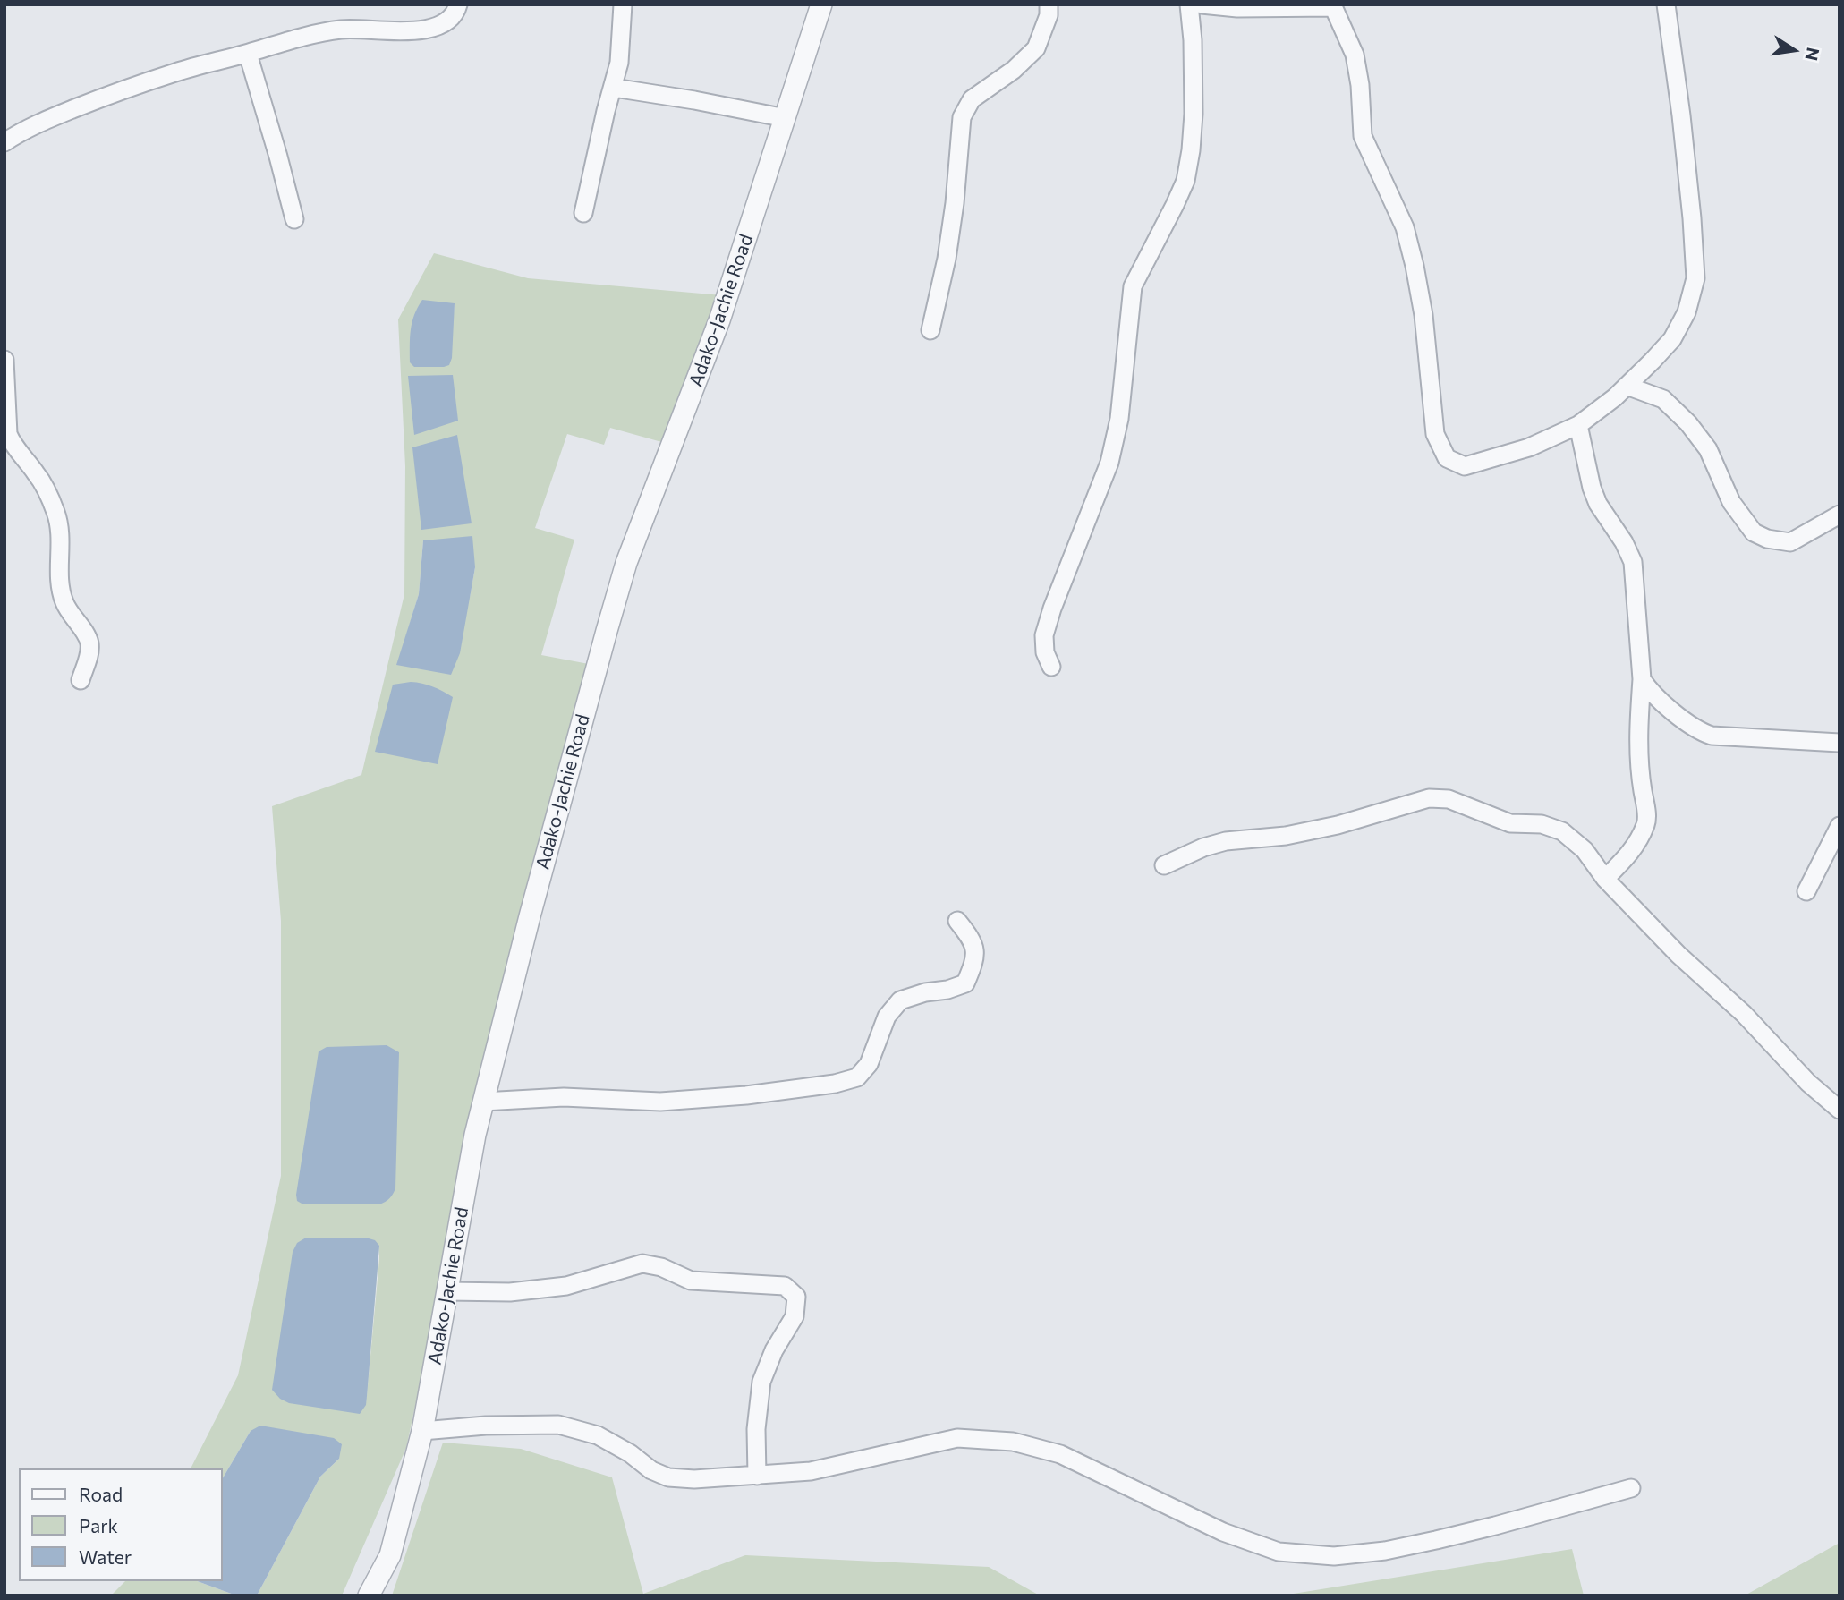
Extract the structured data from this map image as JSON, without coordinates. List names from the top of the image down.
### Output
{
  "streets": {
    "street": ["Adako-Jachie Road"]
  },
  "legend": ["Road", "Park", "Water"],
  "north": "right"
}
